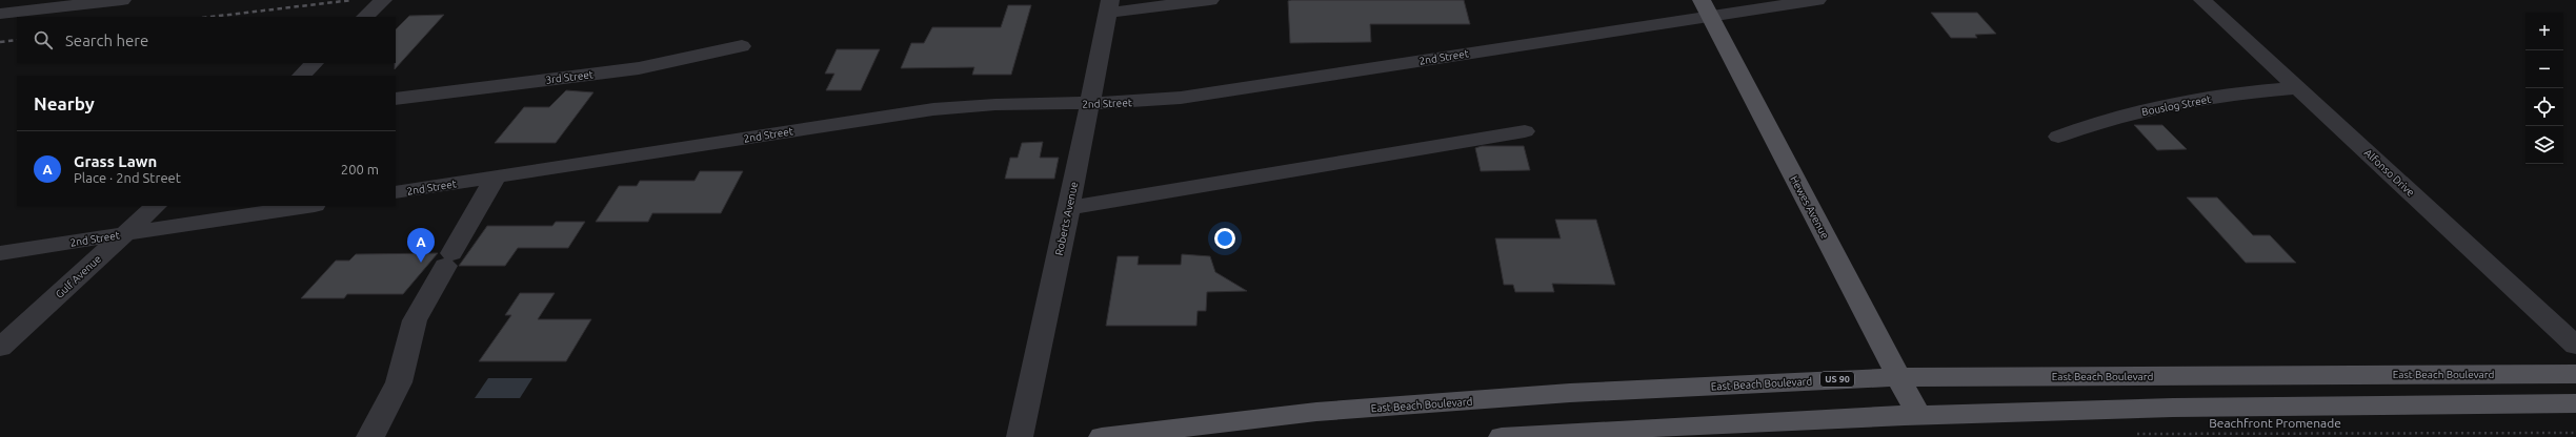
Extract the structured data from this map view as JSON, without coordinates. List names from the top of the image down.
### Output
{
  "streets": {
    "main road": ["Hewes Avenue", "East Beach Boulevard", "US 90"],
    "street": [
      "2nd Street",
      "3rd Street",
      "Bouslog Street",
      "Alfonso Drive",
      "Roberts Avenue",
      "Gulf Avenue"
    ],
    "path": ["Beachfront Promenade"]
  },
  "crossings": [
    ["2nd Street", "Hewes Avenue"],
    ["2nd Street", "Roberts Avenue"],
    ["2nd Street", "Gulf Avenue"],
    ["Bouslog Street", "Alfonso Drive"],
    ["Hewes Avenue", "East Beach Boulevard"]
  ],
  "page": {
    "map_buttons": ["+", "−"],
    "search": "Search here",
    "heading": "Nearby",
    "list": [
      {
        "mark": "A",
        "name": "Grass Lawn",
        "note": "Place · 2nd Street",
        "value": "200 m"
      }
    ],
    "pins": "A"
  }
}
